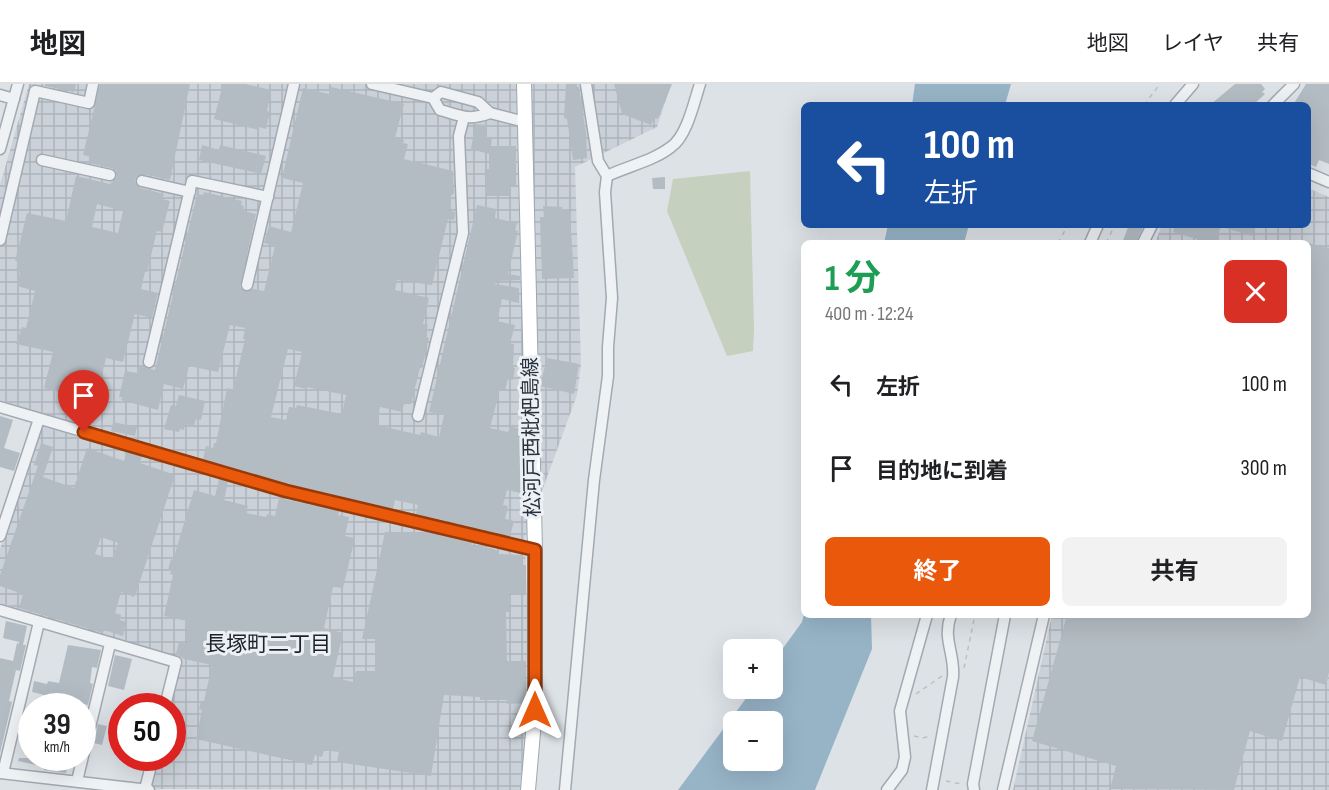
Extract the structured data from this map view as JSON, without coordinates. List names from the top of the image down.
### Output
{
  "streets": {
    "main road": ["松河戸西枇杷島線"]
  },
  "districts": ["長塚町二丁目"],
  "page": {
    "header": "地図",
    "nav": ["地図", "レイヤ", "共有"],
    "turn": ["100 m", "左折"],
    "heading": ["1 分", "400 m · 12:24"],
    "list": [
      {
        "name": "左折",
        "value": "100 m"
      },
      {
        "name": "目的地に到着",
        "value": "300 m"
      }
    ],
    "buttons": ["終了", "共有"],
    "map_buttons": ["+", "−"],
    "speed": "39 km/h",
    "limit": "50"
  }
}
